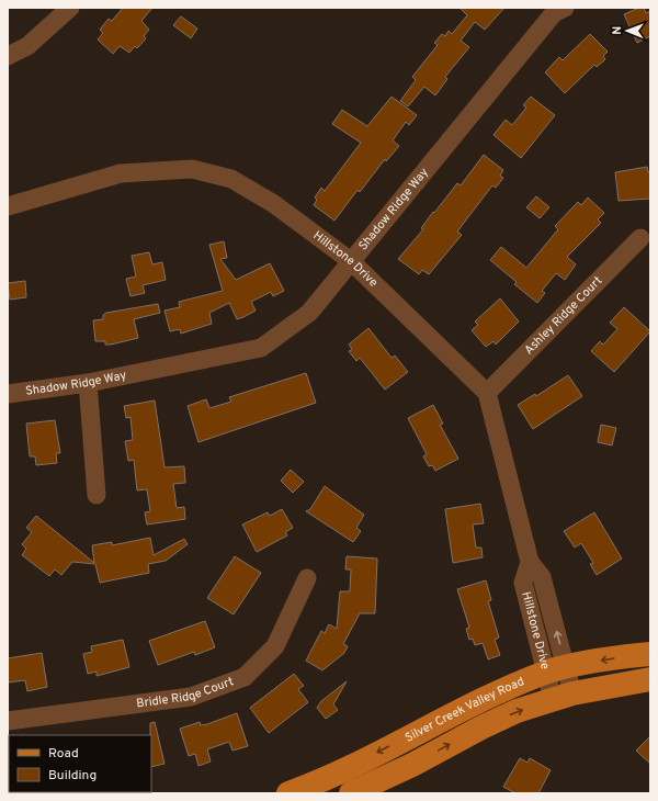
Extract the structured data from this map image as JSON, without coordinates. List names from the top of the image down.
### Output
{
  "streets": {
    "main road": ["Silver Creek Valley Road"],
    "street": [
      "Shadow Ridge Way",
      "Hillstone Drive",
      "Ashley Ridge Court",
      "Bridle Ridge Court"
    ]
  },
  "crossings": [
    ["Shadow Ridge Way", "Hillstone Drive"],
    ["Hillstone Drive", "Ashley Ridge Court"],
    ["Hillstone Drive", "Silver Creek Valley Road"]
  ],
  "legend": ["Road", "Building"],
  "north": "left"
}
